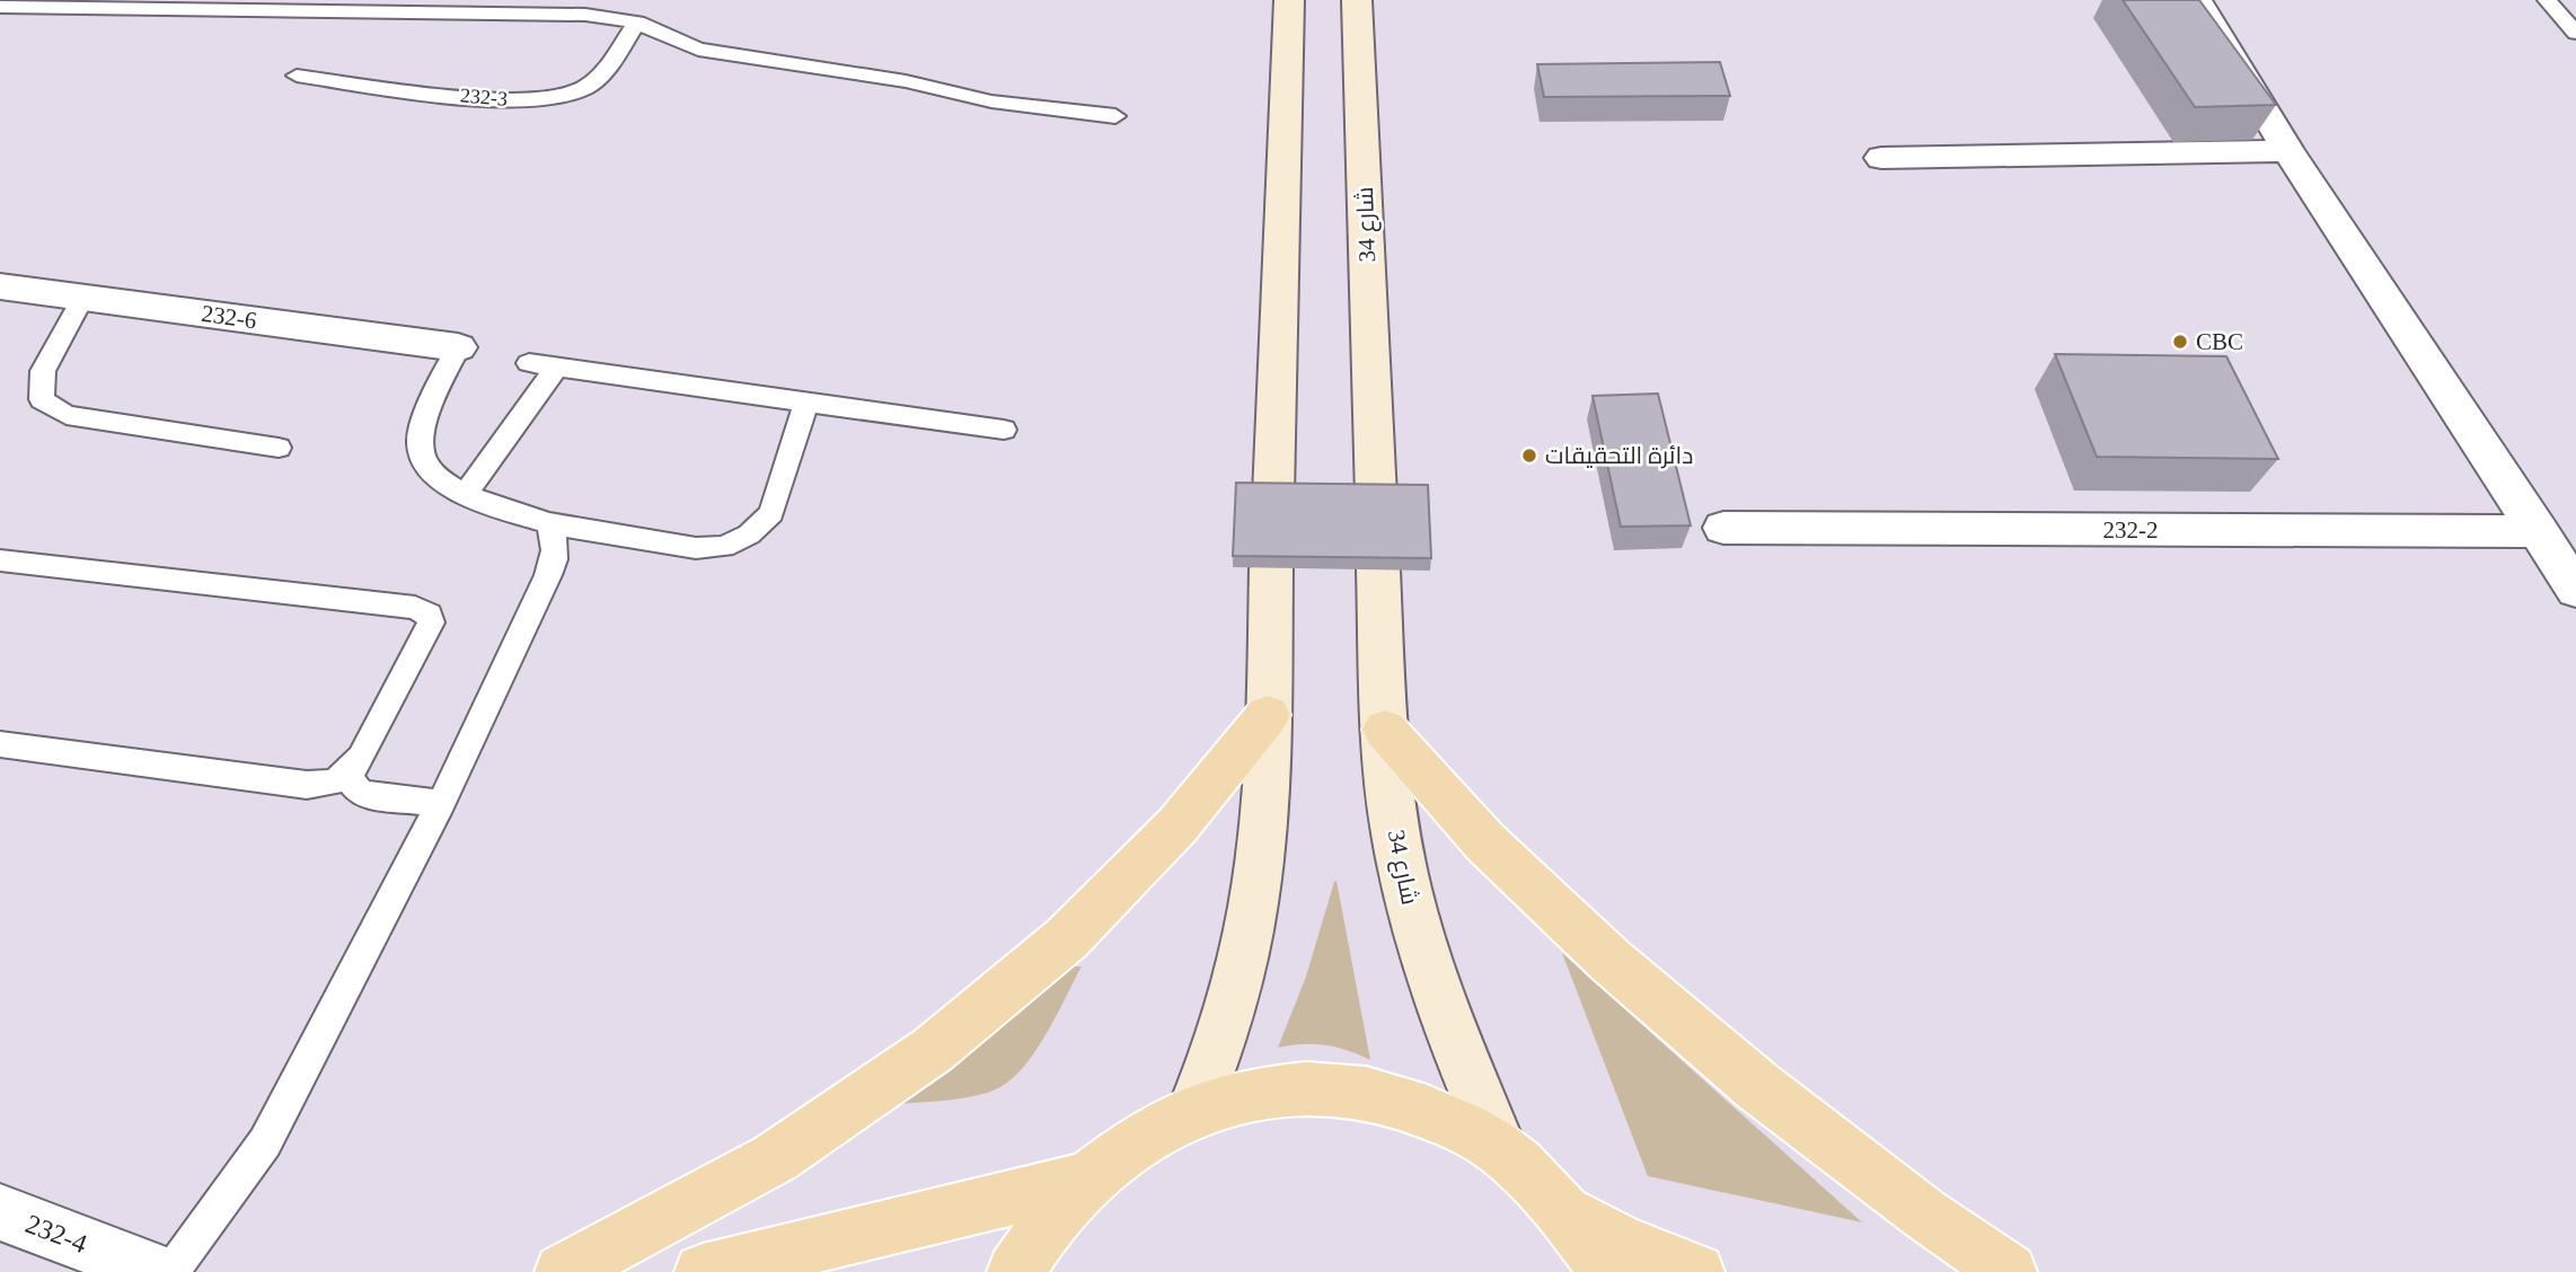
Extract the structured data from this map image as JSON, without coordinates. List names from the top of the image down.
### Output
{
  "streets": {
    "main road": ["شارع 34"],
    "street": ["232-6", "232-2", "232-4"],
    "lane": ["232-3"]
  },
  "places": ["CBC", "دائرة التحقيقات"]
}
